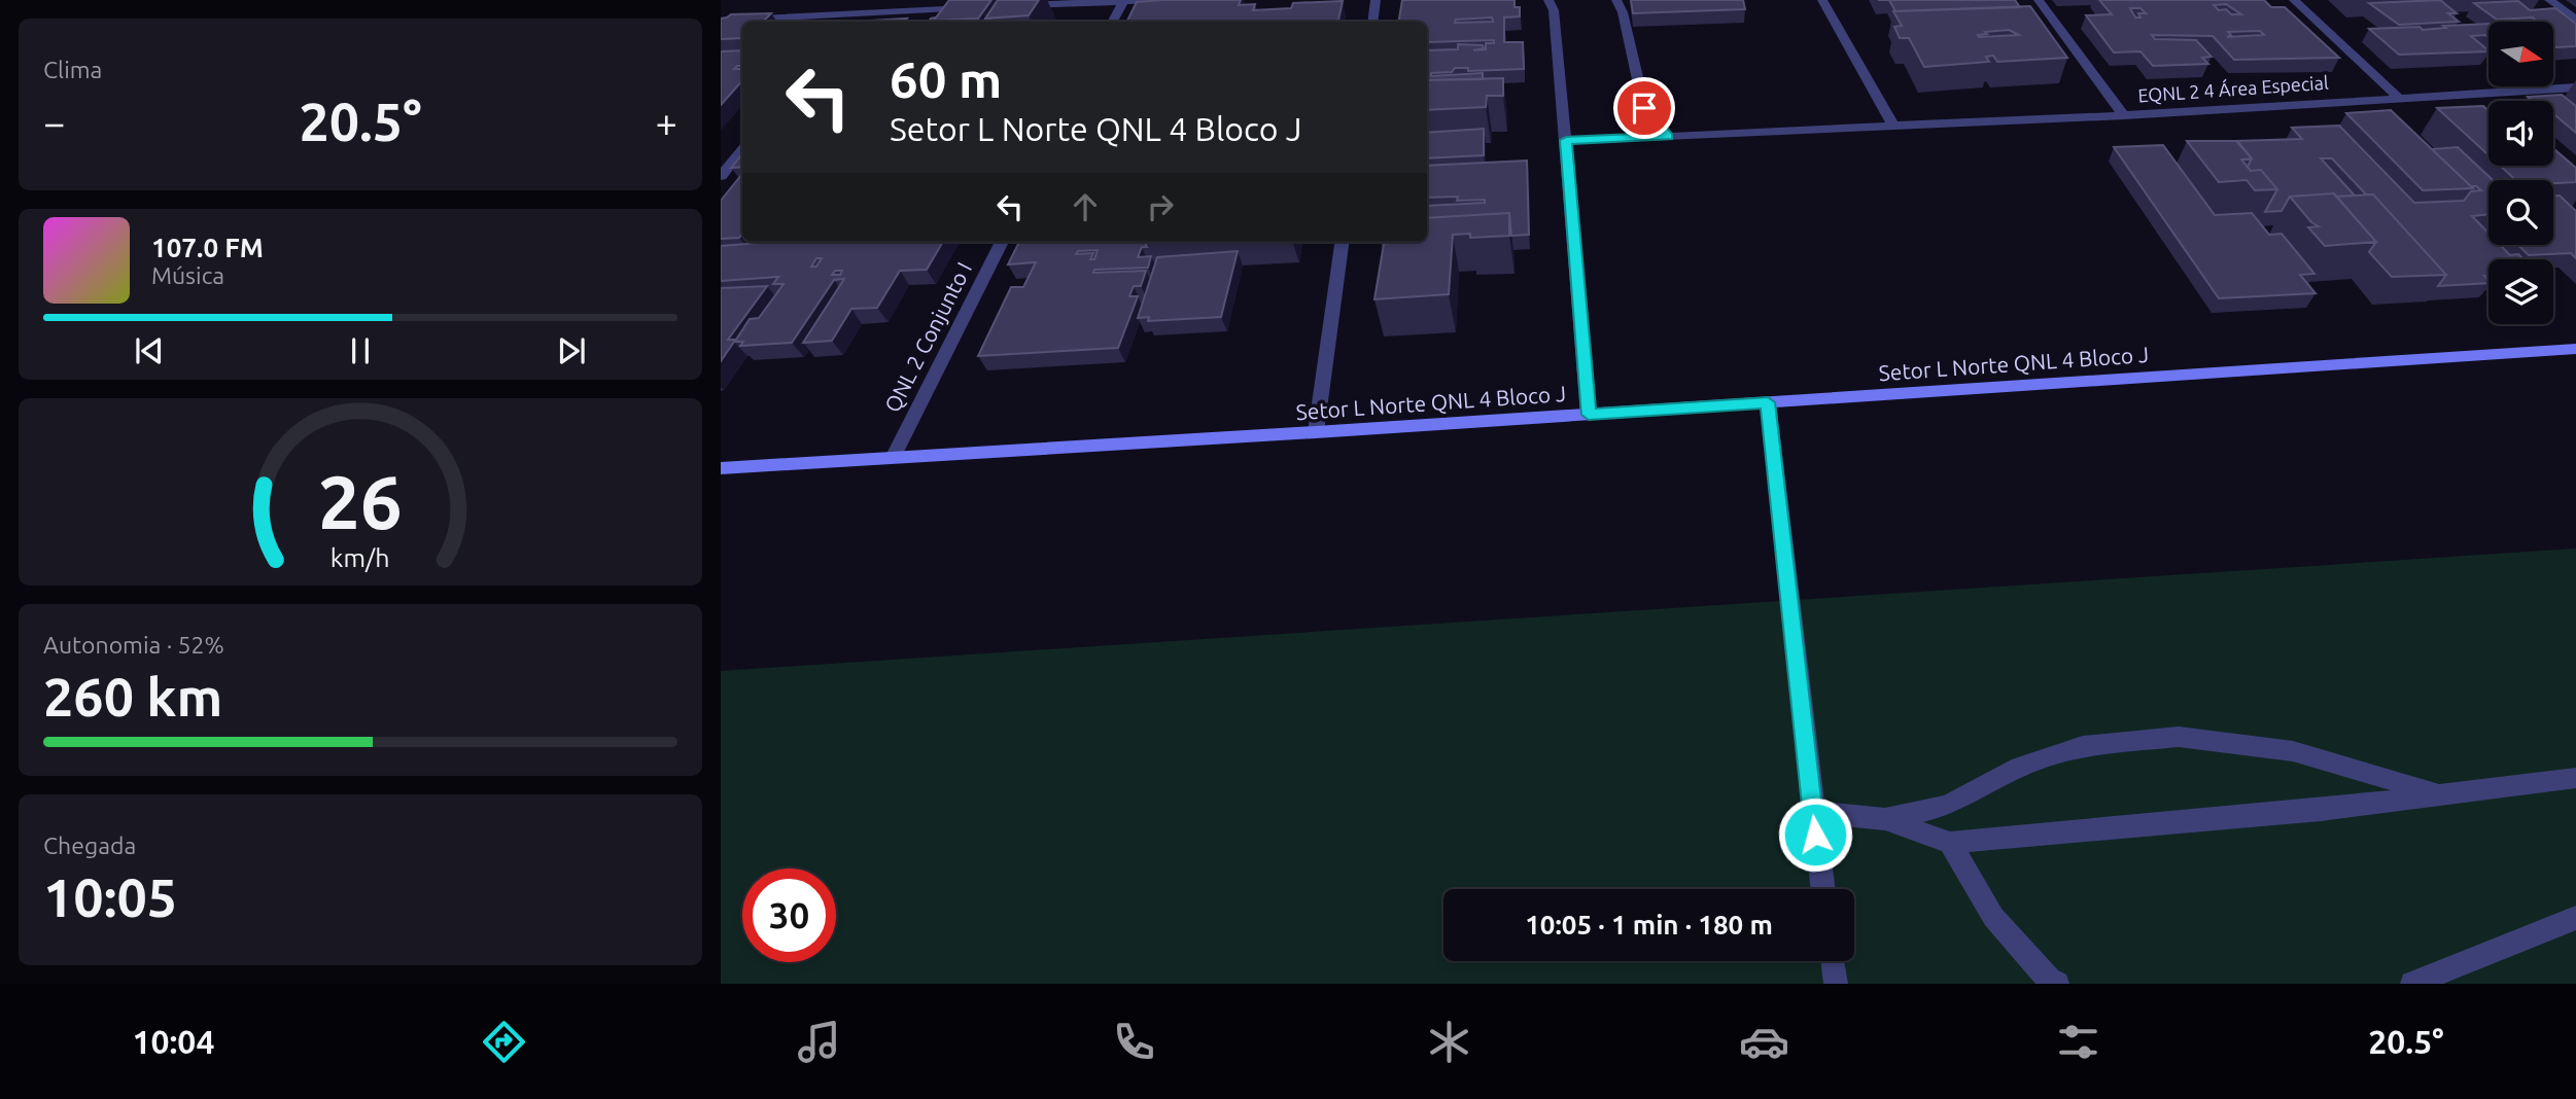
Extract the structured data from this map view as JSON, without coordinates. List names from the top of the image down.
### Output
{
  "streets": {
    "street": ["EQNL 2 4 Área Especial", "QNL 2 Conjunto I", "Setor L Norte QNL 4 Bloco J"]
  },
  "crossings": [
    ["QNL 2 Conjunto I", "Setor L Norte QNL 4 Bloco J"]
  ],
  "north": "right",
  "page": {
    "tile": [
      "Clima",
      ["Autonomia · 52%", "260 km"],
      ["Chegada", "10:05"]
    ],
    "turn": ["60 m", "Setor L Norte QNL 4 Bloco J"],
    "heat": ["−", "20.5°", "+"],
    "song": ["107.0 FM", "Música"],
    "limit": "30",
    "trip": "10:05 · 1 min · 180 m",
    "tabs": ["10:04", "20.5°"],
    "gauge": ["26", "km/h"]
  }
}
